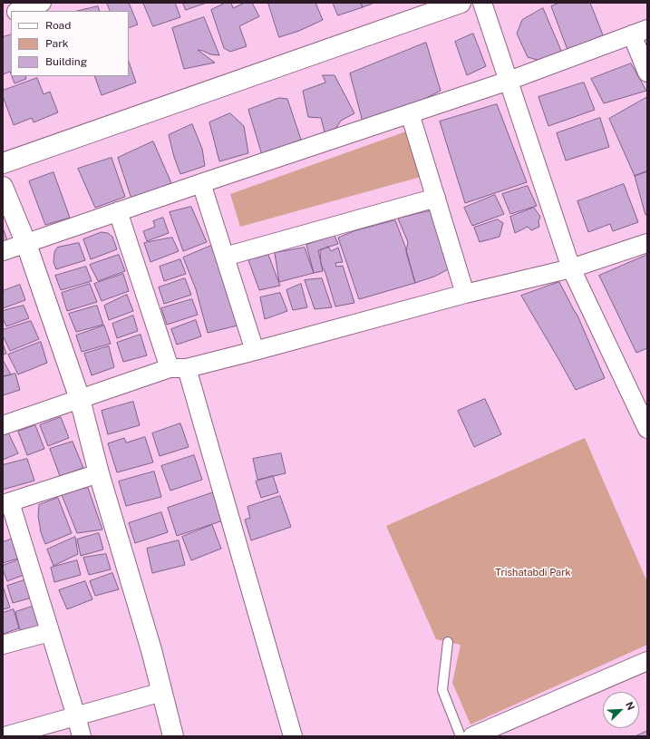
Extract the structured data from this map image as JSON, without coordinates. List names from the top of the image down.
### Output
{
  "parks": ["Trishatabdi Park"],
  "legend": ["Road", "Park", "Building"],
  "north": "top right"
}
